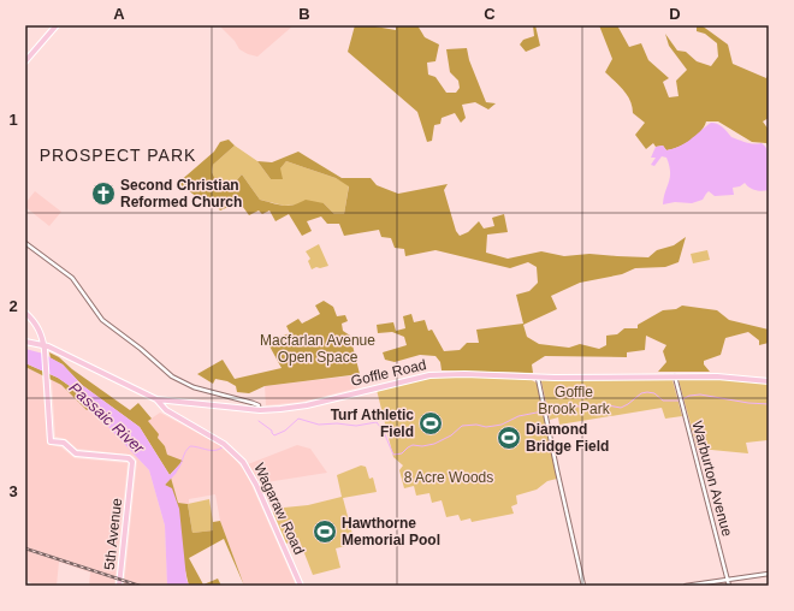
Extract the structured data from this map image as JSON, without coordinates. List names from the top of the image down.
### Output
{
  "streets": {
    "main road": ["Goffle Road", "Wagaraw Road", "5th Avenue"],
    "street": ["Warburton Avenue"]
  },
  "crossings": [
    ["Goffle Road", "Warburton Avenue"],
    ["Goffle Road", "Wagaraw Road"],
    ["Goffle Road", "5th Avenue"]
  ],
  "districts": ["PROSPECT PARK"],
  "water": ["Passaic River"],
  "parks": ["Macfarlan Avenue Open Space", "Goffle Brook Park", "8 Acre Woods"],
  "places": {
    "church": ["Second Christian Reformed Church"],
    "sports": ["Turf Athletic Field", "Diamond Bridge Field", "Hawthorne Memorial Pool"]
  },
  "grid": {
    "columns": [
      "A",
      "B",
      "C",
      "D"
    ],
    "rows": ["1", "2", "3"]
  }
}
